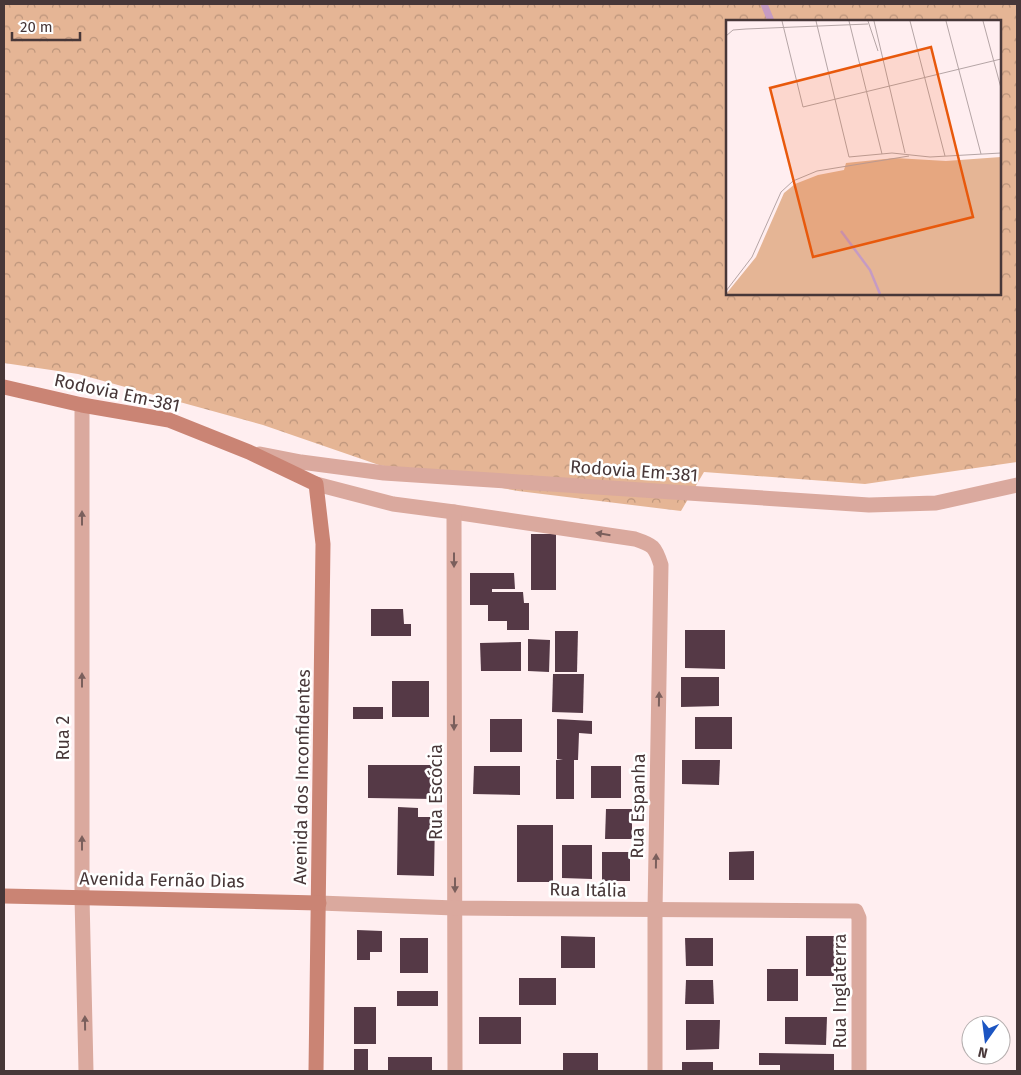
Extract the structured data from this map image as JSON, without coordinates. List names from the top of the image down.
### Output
{
  "streets": {
    "street": [
      "Rodovia Em-381",
      "Rua 2",
      "Avenida dos Inconfidentes",
      "Rua Escócia",
      "Rua Espanha",
      "Avenida Fernão Dias",
      "Rua Itália",
      "Rua Inglaterra"
    ]
  },
  "crossings": [
    ["Rodovia Em-381", "Rua 2"],
    ["Rodovia Em-381", "Avenida dos Inconfidentes"],
    ["Rua 2", "Avenida Fernão Dias"],
    ["Avenida dos Inconfidentes", "Avenida Fernão Dias"],
    ["Avenida dos Inconfidentes", "Rua Itália"],
    ["Rua Escócia", "Rua Espanha"],
    ["Rua Escócia", "Rua Itália"],
    ["Rua Espanha", "Rua Itália"],
    ["Avenida Fernão Dias", "Rua Itália"],
    ["Rua Itália", "Rua Inglaterra"]
  ],
  "one_way": ["Rua 2", "Rua Escócia"],
  "scale_bar": "20 m",
  "north": "bottom"
}
